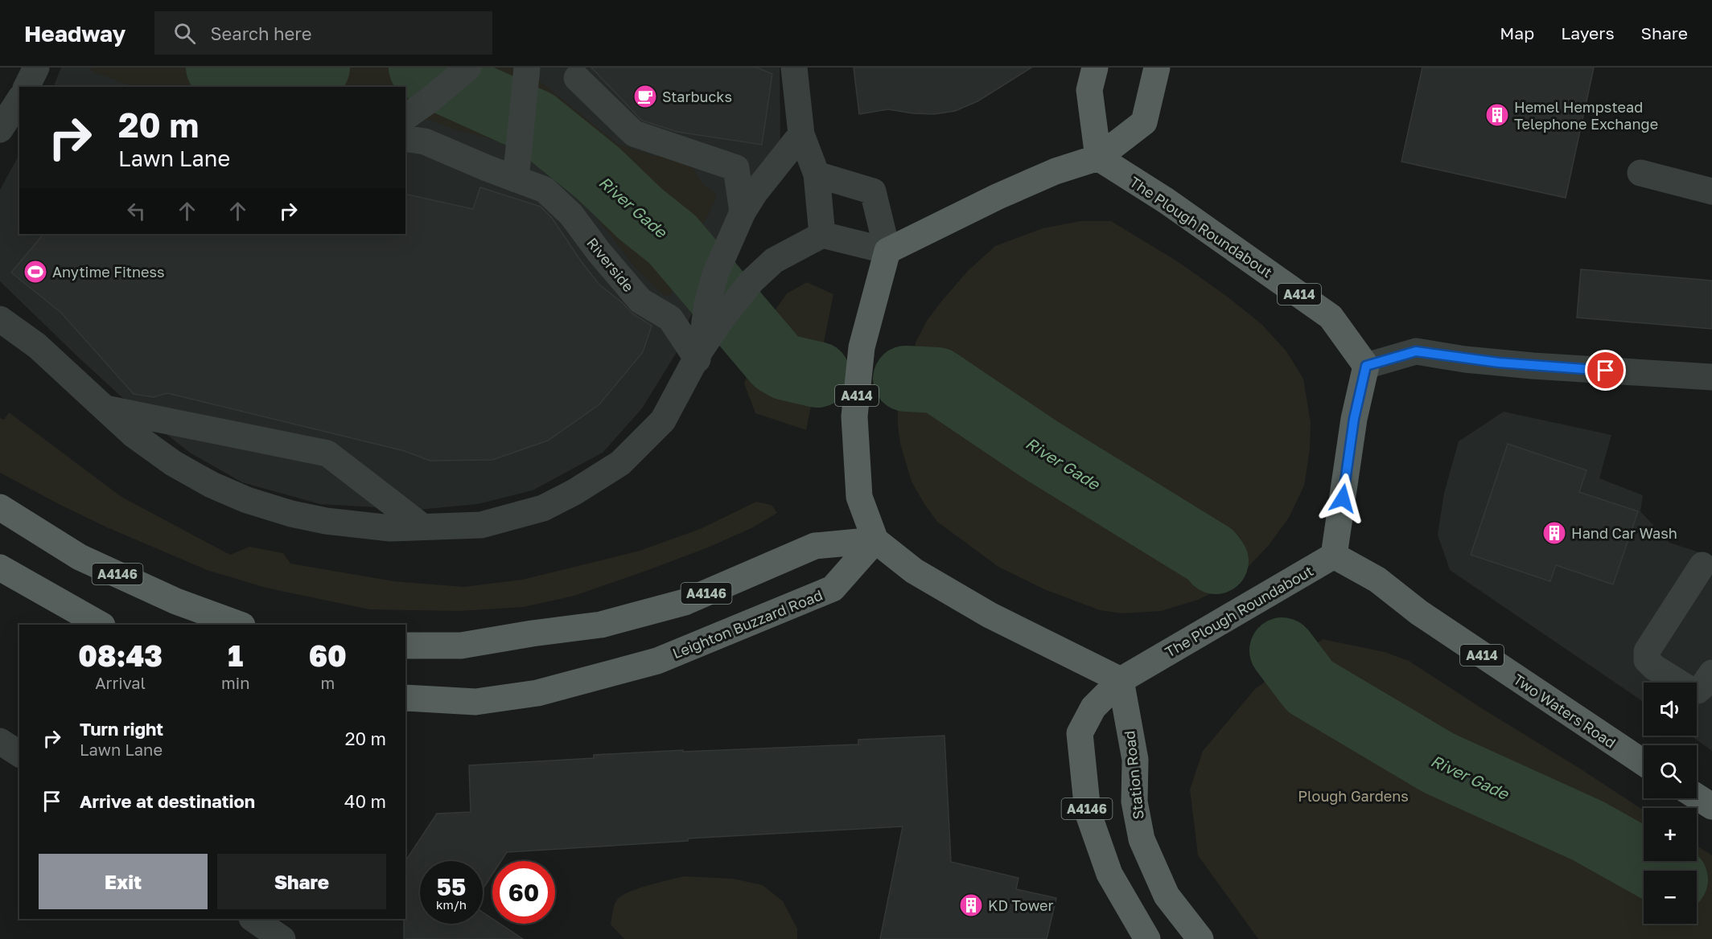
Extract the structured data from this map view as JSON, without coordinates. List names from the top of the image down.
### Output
{
  "streets": {
    "main road": [
      "The Plough Roundabout",
      "A414",
      "A4146",
      "Leighton Buzzard Road",
      "Two Waters Road",
      "Station Road"
    ],
    "street": ["Riverside"]
  },
  "crossings": [
    ["The Plough Roundabout", "A4146"],
    ["The Plough Roundabout", "Two Waters Road"],
    ["The Plough Roundabout", "Station Road"],
    ["A414", "A4146"],
    ["A414", "Leighton Buzzard Road"],
    ["A4146", "Leighton Buzzard Road"],
    ["A4146", "Station Road"]
  ],
  "water": ["River Gade"],
  "parks": ["Plough Gardens"],
  "places": {
    "cafe": ["Starbucks"],
    "building": ["Hemel Hempstead Telephone Exchange", "Hand Car Wash", "KD Tower"],
    "sports": ["Anytime Fitness"]
  },
  "page": {
    "header": "Headway",
    "search": "Search here",
    "nav": ["Map", "Layers", "Share"],
    "turn": ["20 m", "Lawn Lane"],
    "eta": [
      "08:43",
      "Arrival",
      "1",
      "min",
      "60",
      "m"
    ],
    "map_buttons": ["+", "−"],
    "list": [
      {
        "name": "Turn right",
        "note": "Lawn Lane",
        "value": "20 m"
      },
      {
        "name": "Arrive at destination",
        "value": "40 m"
      }
    ],
    "buttons": ["Exit", "Share"],
    "speed": "55 km/h",
    "limit": "60"
  }
}
